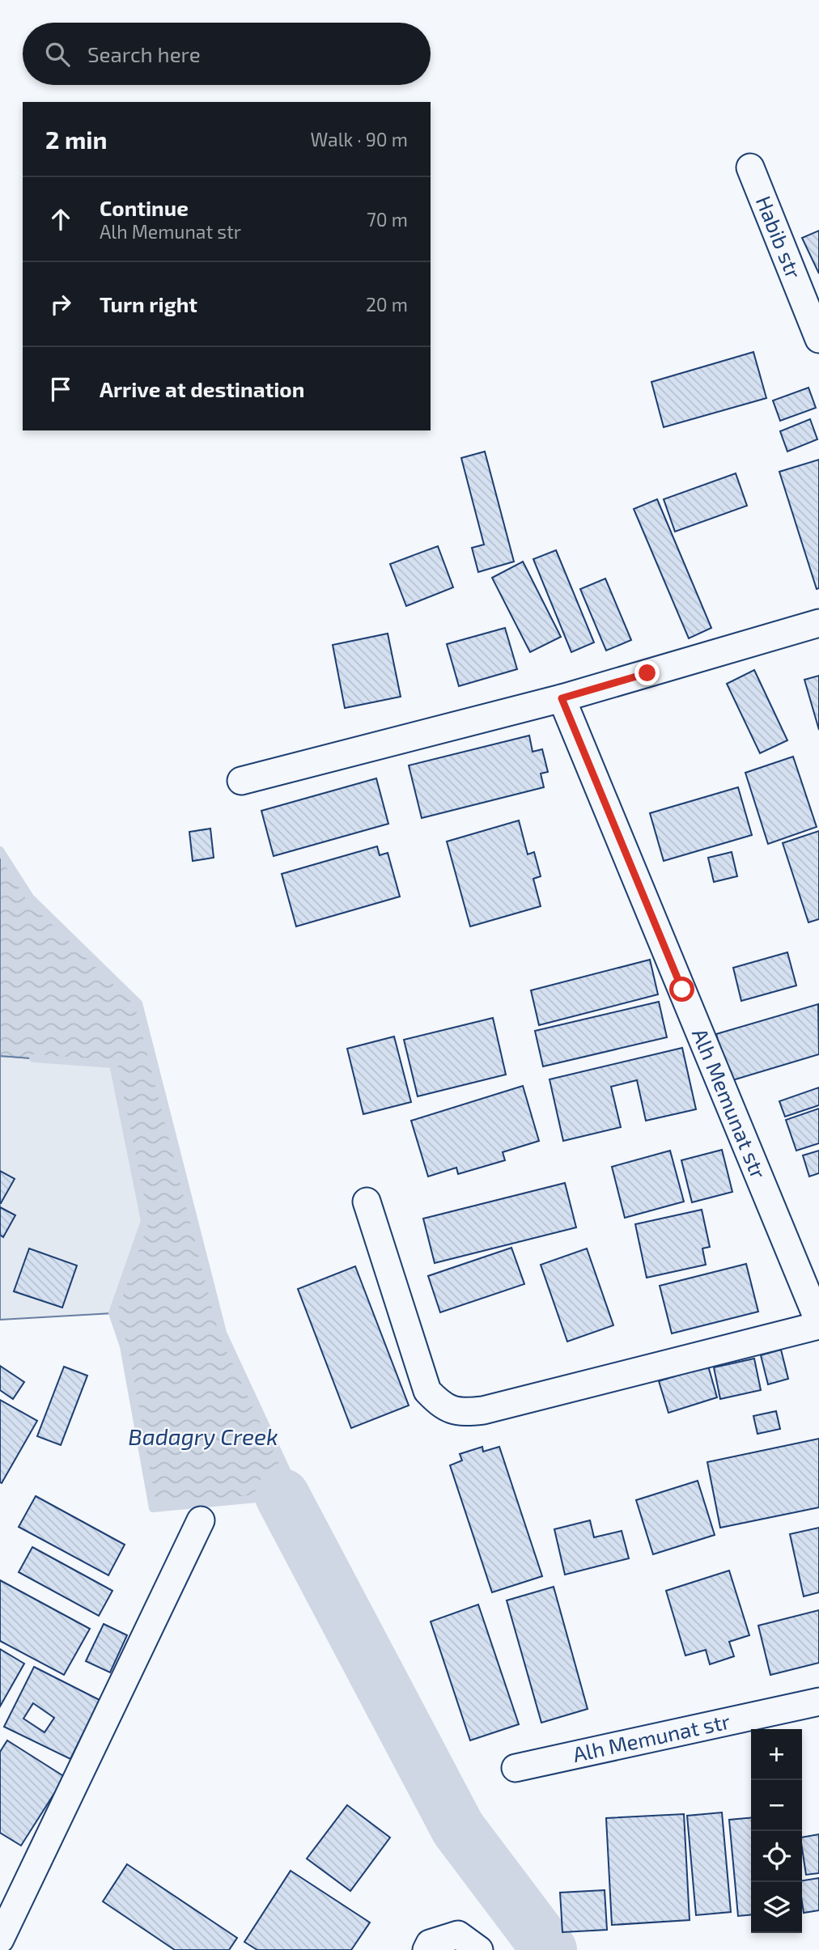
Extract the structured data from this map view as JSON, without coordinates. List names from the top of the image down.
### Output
{
  "streets": {
    "street": ["Habib str", "Alh Memunat str"]
  },
  "water": ["Badagry Creek"],
  "page": {
    "search": "Search here",
    "heading": ["2 min", "Walk · 90 m"],
    "list": [
      ["Continue", "Alh Memunat str", "70 m"],
      ["Turn right", "20 m"],
      "Arrive at destination"
    ],
    "map_buttons": ["+", "−"]
  }
}
